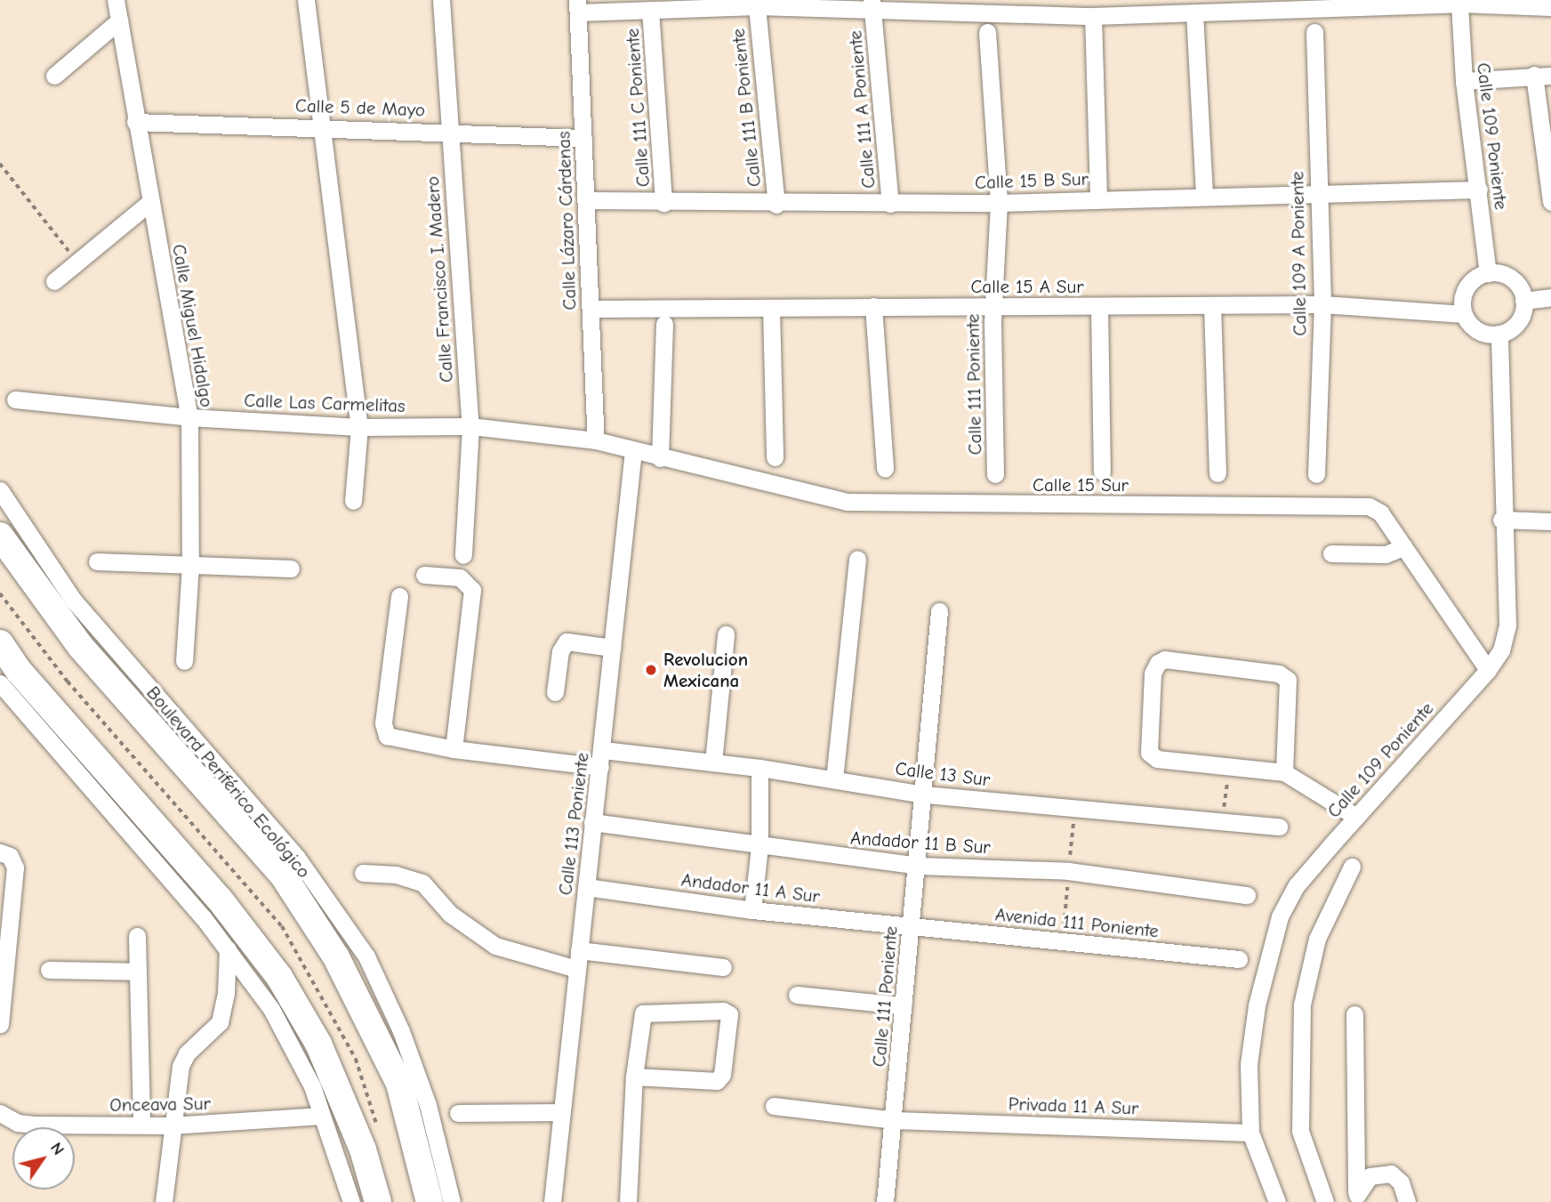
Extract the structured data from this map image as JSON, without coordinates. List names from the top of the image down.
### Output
{
  "streets": {
    "highway": ["Boulevard Periférico Ecológico"],
    "street": [
      "Calle 5 de Mayo",
      "Calle 111 C Poniente",
      "Calle 111 B Poniente",
      "Calle 111 A Poniente",
      "Calle 109 Poniente",
      "Calle 15 B Sur",
      "Calle Lázaro Cárdenas",
      "Calle 109 A Poniente",
      "Calle Francisco I. Madero",
      "Calle 15 A Sur",
      "Calle Miguel Hidalgo",
      "Calle 111 Poniente",
      "Calle Las Carmelitas",
      "Calle 15 Sur",
      "Calle 13 Sur",
      "Calle 113 Poniente",
      "Andador 11 B Sur",
      "Andador 11 A Sur",
      "Avenida 111 Poniente",
      "Onceava Sur",
      "Privada 11 A Sur"
    ]
  },
  "crossings": [
    ["Calle 5 de Mayo", "Calle Lázaro Cárdenas"],
    ["Calle 5 de Mayo", "Calle Francisco I. Madero"],
    ["Calle 5 de Mayo", "Calle Miguel Hidalgo"],
    ["Calle 111 C Poniente", "Calle 15 B Sur"],
    ["Calle 111 B Poniente", "Calle 15 B Sur"],
    ["Calle 111 A Poniente", "Calle 15 B Sur"],
    ["Calle 109 Poniente", "Calle 15 B Sur"],
    ["Calle 109 Poniente", "Calle 15 A Sur"],
    ["Calle 109 Poniente", "Calle 15 Sur"],
    ["Calle 109 Poniente", "Privada 11 A Sur"],
    ["Calle 15 B Sur", "Calle Lázaro Cárdenas"],
    ["Calle 15 B Sur", "Calle 109 A Poniente"],
    ["Calle 15 B Sur", "Calle 111 Poniente"],
    ["Calle Lázaro Cárdenas", "Calle 15 A Sur"],
    ["Calle Lázaro Cárdenas", "Calle Las Carmelitas"],
    ["Calle Lázaro Cárdenas", "Calle 15 Sur"],
    ["Calle 109 A Poniente", "Calle 15 A Sur"],
    ["Calle Francisco I. Madero", "Calle Las Carmelitas"],
    ["Calle 15 A Sur", "Calle 111 Poniente"],
    ["Calle Miguel Hidalgo", "Calle Las Carmelitas"],
    ["Calle 111 Poniente", "Calle 13 Sur"],
    ["Calle 111 Poniente", "Andador 11 B Sur"],
    ["Calle 111 Poniente", "Andador 11 A Sur"],
    ["Calle 111 Poniente", "Avenida 111 Poniente"],
    ["Calle 111 Poniente", "Privada 11 A Sur"],
    ["Calle Las Carmelitas", "Calle 15 Sur"],
    ["Calle 15 Sur", "Calle 113 Poniente"],
    ["Calle 13 Sur", "Calle 113 Poniente"],
    ["Calle 113 Poniente", "Andador 11 B Sur"],
    ["Calle 113 Poniente", "Andador 11 A Sur"],
    ["Andador 11 A Sur", "Avenida 111 Poniente"]
  ],
  "places": ["Revolucion Mexicana"],
  "north": "top right"
}
